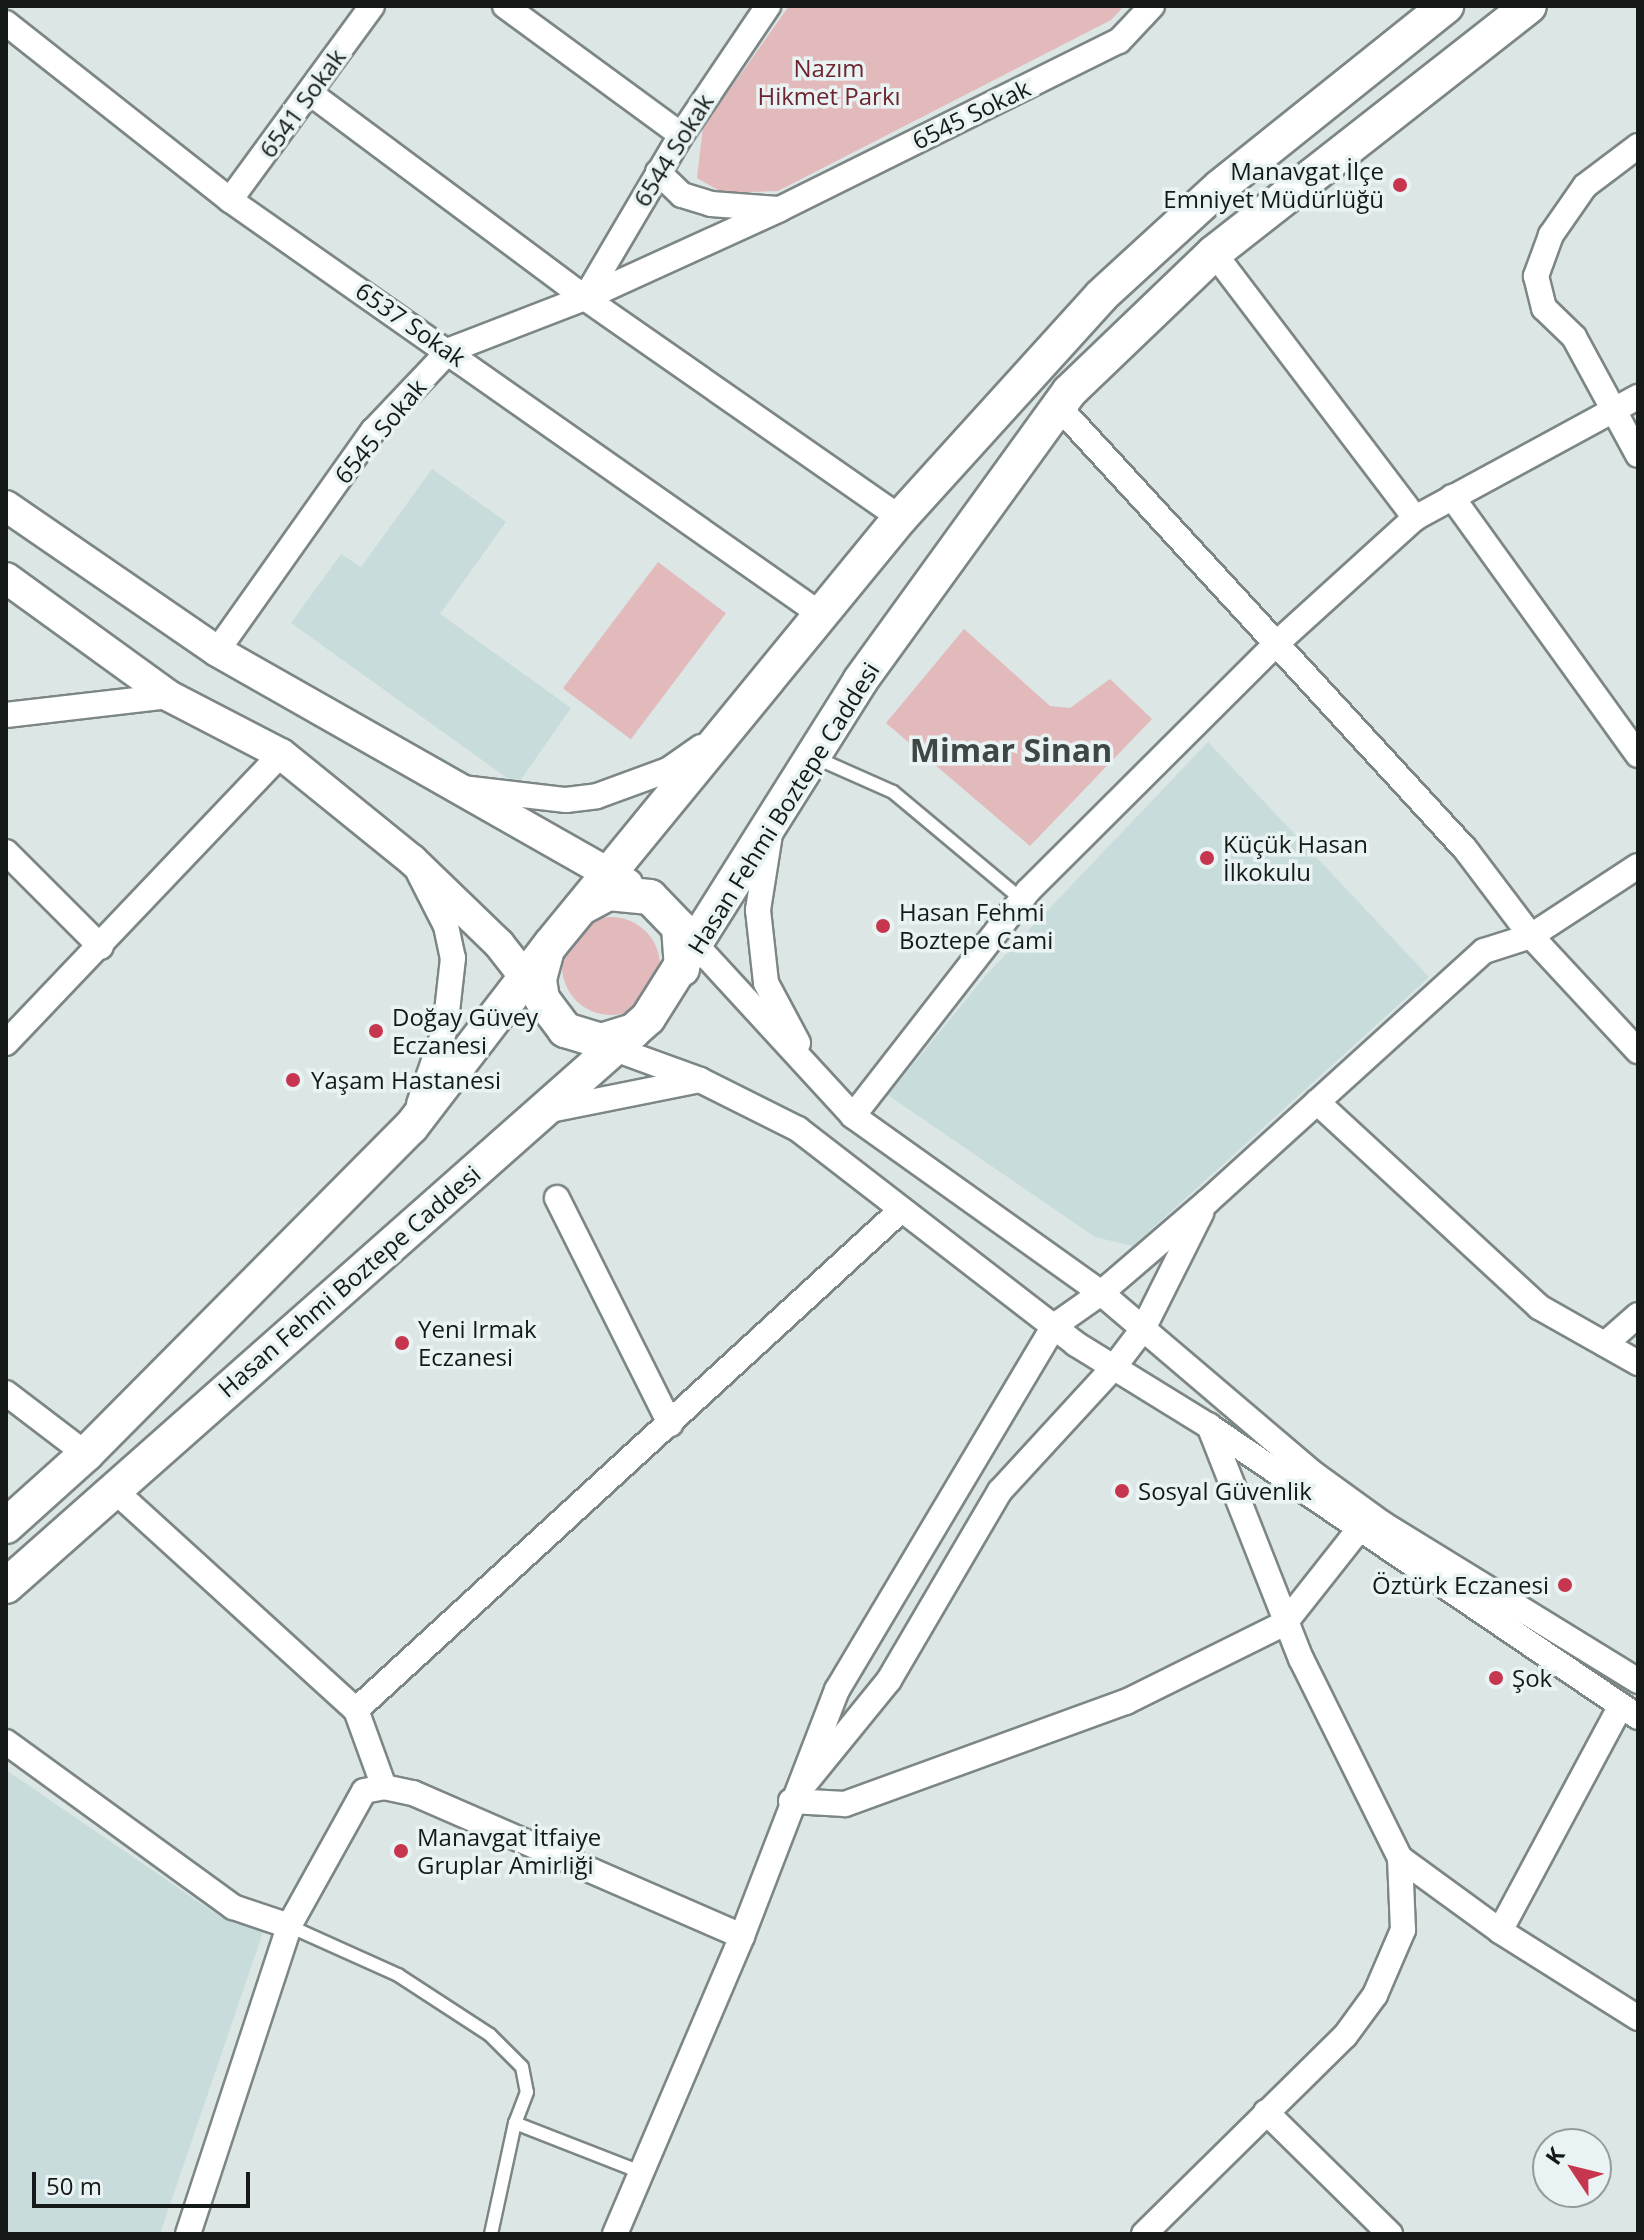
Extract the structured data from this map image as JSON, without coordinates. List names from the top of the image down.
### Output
{
  "streets": {
    "main road": ["Hasan Fehmi Boztepe Caddesi"],
    "street": [
      "6541 Sokak",
      "6545 Sokak",
      "6544 Sokak",
      "6537 Sokak"
    ]
  },
  "crossings": [
    ["6541 Sokak", "6537 Sokak"],
    ["6545 Sokak", "6544 Sokak"],
    ["6545 Sokak", "6537 Sokak"]
  ],
  "districts": ["Mimar Sinan"],
  "parks": ["Nazım Hikmet Parkı"],
  "places": [
    "Manavgat İlçe Emniyet Müdürlüğü",
    "Küçük Hasan İlkokulu",
    "Hasan Fehmi Boztepe Cami",
    "Doğay Güvey Eczanesi",
    "Yaşam Hastanesi",
    "Yeni Irmak Eczanesi",
    "Sosyal Güvenlik",
    "Öztürk Eczanesi",
    "Şok",
    "Manavgat İtfaiye Gruplar Amirliği"
  ],
  "scale_bar": "50 m",
  "north": "top left"
}
